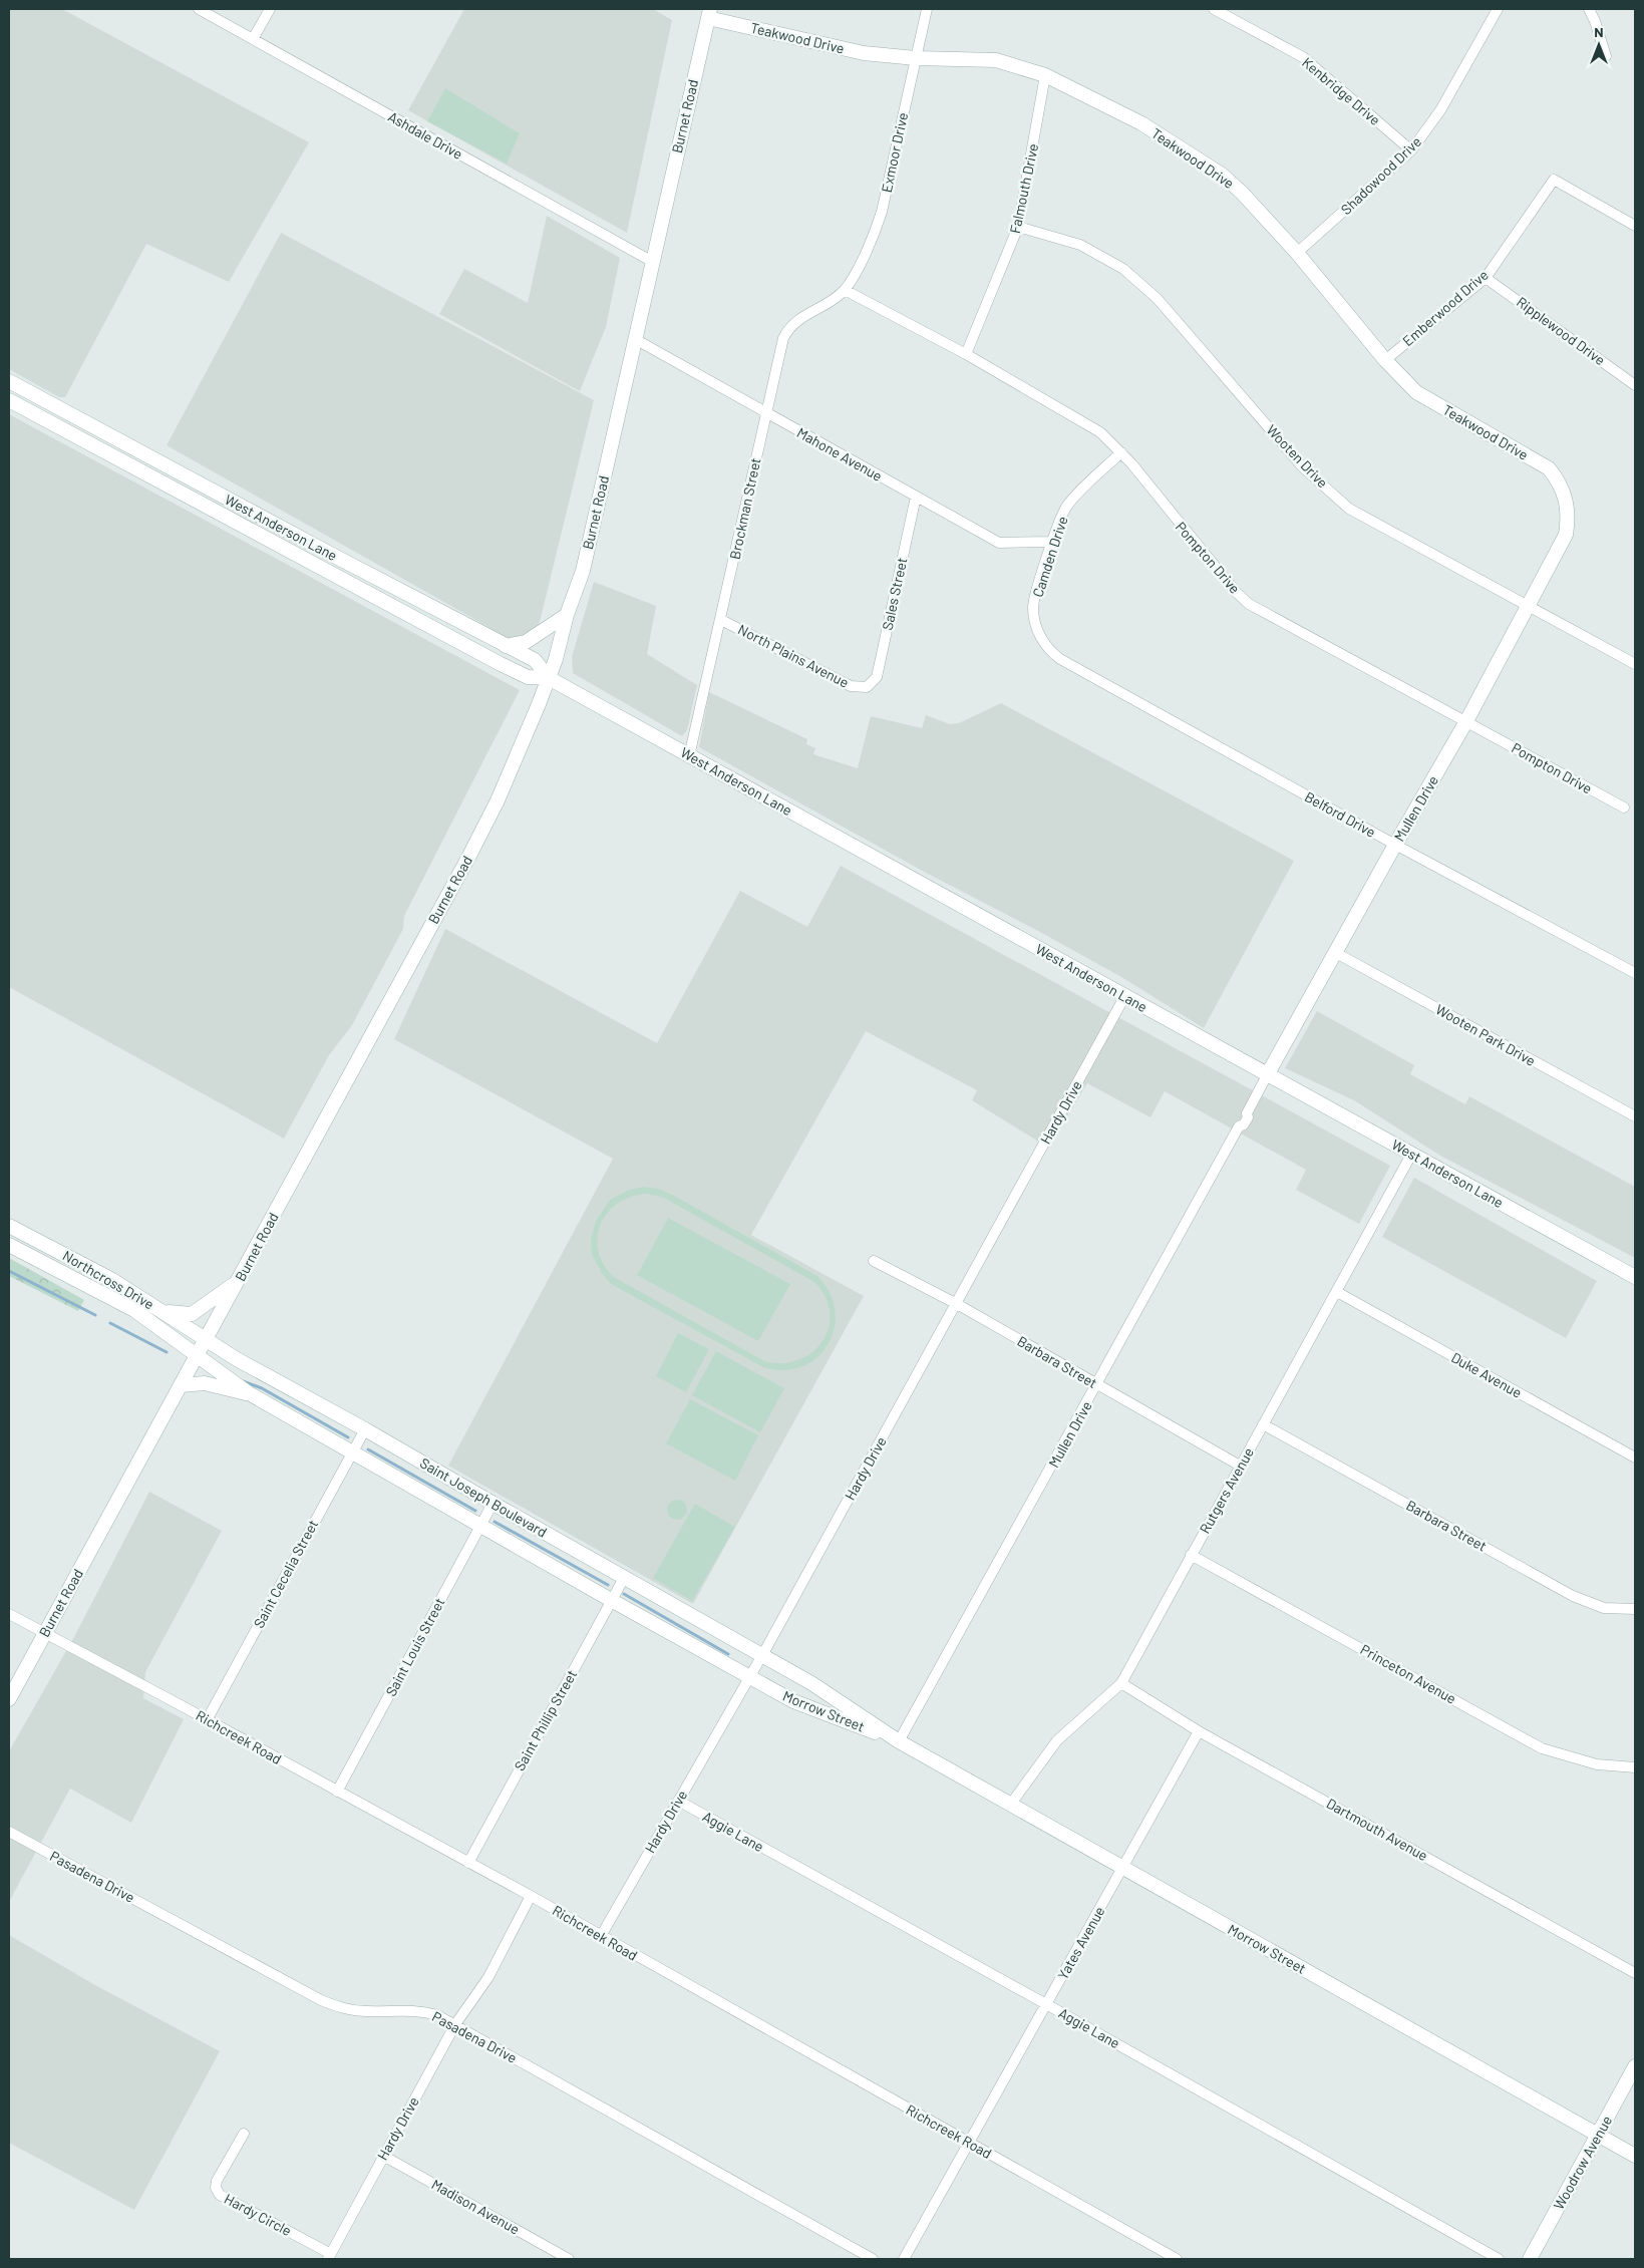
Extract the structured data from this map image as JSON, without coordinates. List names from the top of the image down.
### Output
{
  "streets": {
    "street": [
      "Teakwood Drive",
      "Kenbridge Drive",
      "Burnet Road",
      "Ashdale Drive",
      "Exmoor Drive",
      "Shadowood Drive",
      "Falmouth Drive",
      "Emberwood Drive",
      "Ripplewood Drive",
      "Mahone Avenue",
      "Wooten Drive",
      "Brockman Street",
      "West Anderson Lane",
      "Camden Drive",
      "Pompton Drive",
      "Sales Street",
      "North Plains Avenue",
      "Mullen Drive",
      "Belford Drive",
      "Wooten Park Drive",
      "Hardy Drive",
      "Northcross Drive",
      "Barbara Street",
      "Duke Avenue",
      "Rutgers Avenue",
      "Saint Joseph Boulevard",
      "Saint Cecelia Street",
      "Saint Louis Street",
      "Princeton Avenue",
      "Morrow Street",
      "Saint Phillip Street",
      "Richcreek Road",
      "Dartmouth Avenue",
      "Aggie Lane",
      "Pasadena Drive",
      "Yates Avenue",
      "Woodrow Avenue",
      "Madison Avenue",
      "Hardy Circle"
    ]
  },
  "crossings": [
    ["Teakwood Drive", "Burnet Road"],
    ["Teakwood Drive", "Exmoor Drive"],
    ["Teakwood Drive", "Shadowood Drive"],
    ["Teakwood Drive", "Falmouth Drive"],
    ["Teakwood Drive", "Emberwood Drive"],
    ["Teakwood Drive", "Mullen Drive"],
    ["Kenbridge Drive", "Shadowood Drive"],
    ["Burnet Road", "Ashdale Drive"],
    ["Burnet Road", "Mahone Avenue"],
    ["Burnet Road", "West Anderson Lane"],
    ["Burnet Road", "Northcross Drive"],
    ["Burnet Road", "Saint Joseph Boulevard"],
    ["Burnet Road", "Richcreek Road"],
    ["Exmoor Drive", "Brockman Street"],
    ["Exmoor Drive", "Pompton Drive"],
    ["Falmouth Drive", "Wooten Drive"],
    ["Falmouth Drive", "Pompton Drive"],
    ["Emberwood Drive", "Ripplewood Drive"],
    ["Mahone Avenue", "Brockman Street"],
    ["Mahone Avenue", "Camden Drive"],
    ["Mahone Avenue", "Sales Street"],
    ["Wooten Drive", "Mullen Drive"],
    ["Brockman Street", "West Anderson Lane"],
    ["Brockman Street", "Pompton Drive"],
    ["Brockman Street", "North Plains Avenue"],
    ["West Anderson Lane", "Mullen Drive"],
    ["West Anderson Lane", "Hardy Drive"],
    ["West Anderson Lane", "Rutgers Avenue"],
    ["Camden Drive", "Pompton Drive"],
    ["Camden Drive", "Belford Drive"],
    ["Pompton Drive", "Mullen Drive"],
    ["Sales Street", "North Plains Avenue"],
    ["Mullen Drive", "Belford Drive"],
    ["Mullen Drive", "Wooten Park Drive"],
    ["Mullen Drive", "Barbara Street"],
    ["Mullen Drive", "Morrow Street"],
    ["Hardy Drive", "Barbara Street"],
    ["Hardy Drive", "Saint Joseph Boulevard"],
    ["Hardy Drive", "Morrow Street"],
    ["Hardy Drive", "Richcreek Road"],
    ["Hardy Drive", "Aggie Lane"],
    ["Hardy Drive", "Pasadena Drive"],
    ["Hardy Drive", "Madison Avenue"],
    ["Hardy Drive", "Hardy Circle"],
    ["Northcross Drive", "Saint Joseph Boulevard"],
    ["Barbara Street", "Rutgers Avenue"],
    ["Duke Avenue", "Rutgers Avenue"],
    ["Rutgers Avenue", "Princeton Avenue"],
    ["Rutgers Avenue", "Morrow Street"],
    ["Rutgers Avenue", "Dartmouth Avenue"],
    ["Saint Joseph Boulevard", "Saint Cecelia Street"],
    ["Saint Joseph Boulevard", "Saint Louis Street"],
    ["Saint Joseph Boulevard", "Morrow Street"],
    ["Saint Joseph Boulevard", "Saint Phillip Street"],
    ["Saint Cecelia Street", "Richcreek Road"],
    ["Saint Louis Street", "Richcreek Road"],
    ["Morrow Street", "Yates Avenue"],
    ["Morrow Street", "Woodrow Avenue"],
    ["Saint Phillip Street", "Richcreek Road"],
    ["Richcreek Road", "Yates Avenue"],
    ["Dartmouth Avenue", "Yates Avenue"],
    ["Aggie Lane", "Yates Avenue"]
  ],
  "north": "top"
}
